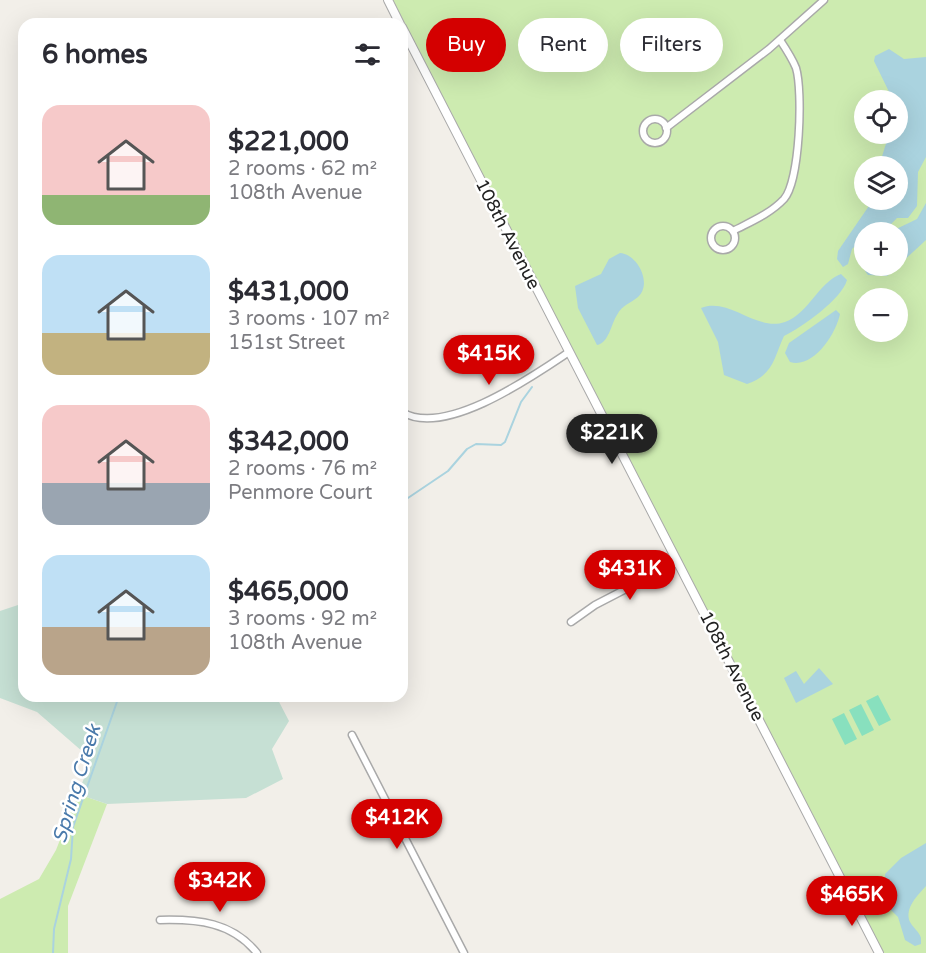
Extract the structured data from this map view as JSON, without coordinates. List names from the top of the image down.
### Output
{
  "streets": {
    "street": ["108th Avenue"]
  },
  "water": ["Spring Creek"],
  "page": {
    "chip": ["Buy", "Rent", "Filters"],
    "heading": "6 homes",
    "map_buttons": ["+", "−"],
    "list": [
      {
        "name": "$221,000",
        "note": "2 rooms · 62 m² · 108th Avenue"
      },
      {
        "name": "$431,000",
        "note": "3 rooms · 107 m² · 151st Street"
      },
      {
        "name": "$342,000",
        "note": "2 rooms · 76 m² · Penmore Court"
      },
      {
        "name": "$465,000",
        "note": "3 rooms · 92 m² · 108th Avenue"
      }
    ],
    "price": [
      "$415K",
      "$221K",
      "$431K",
      "$412K",
      "$342K",
      "$465K"
    ]
  }
}
